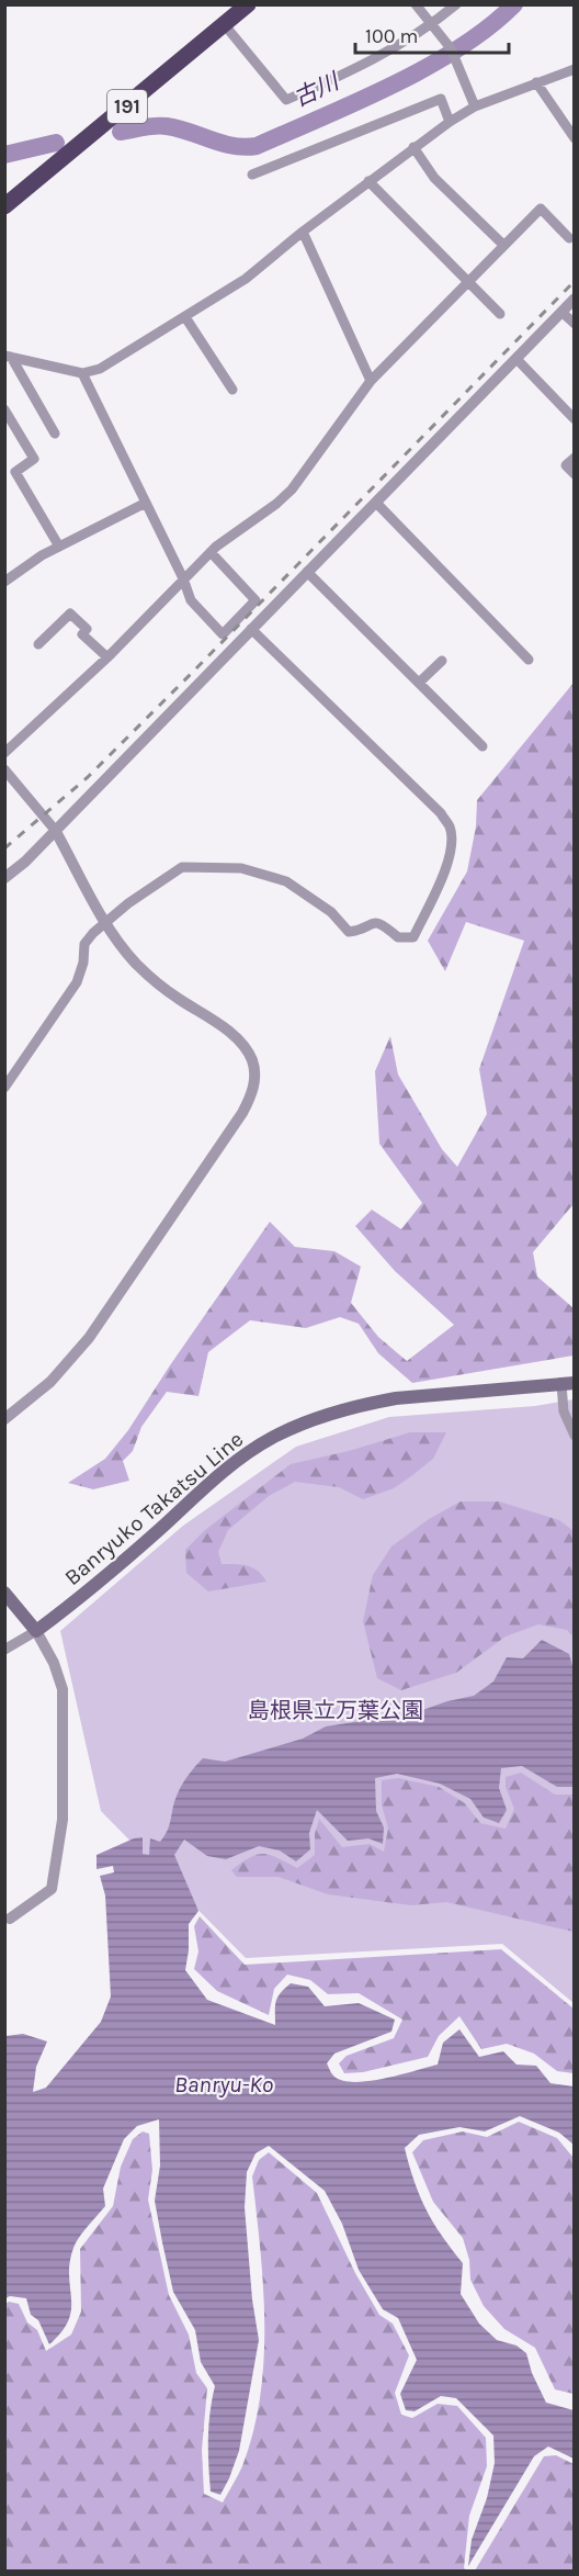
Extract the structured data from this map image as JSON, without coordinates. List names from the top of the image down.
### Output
{
  "streets": {
    "highway": ["191"],
    "main road": ["Banryuko Takatsu Line"]
  },
  "water": ["古川", "Banryu-Ko"],
  "parks": ["島根県立万葉公園"],
  "scale_bar": "100 m"
}
